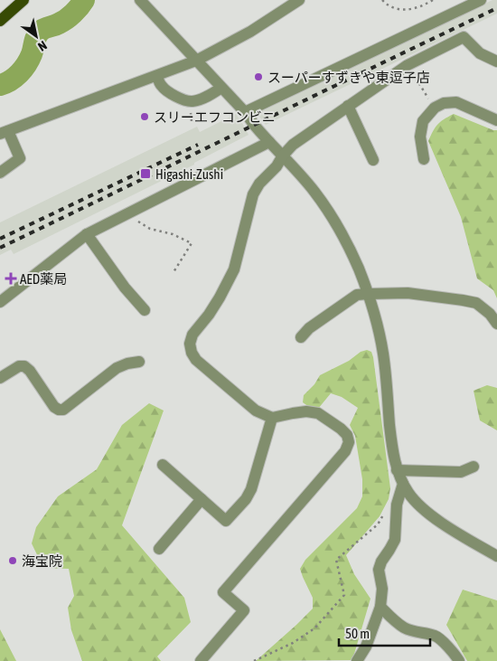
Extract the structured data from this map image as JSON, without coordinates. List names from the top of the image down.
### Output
{
  "places": {
    "other": ["スーパーすずきや東逗子店", "スリーエフコンビニ", "海宝院"],
    "transit": ["Higashi-Zushi"],
    "health": ["AED薬局"]
  },
  "scale_bar": "50 m",
  "north": "bottom right"
}
